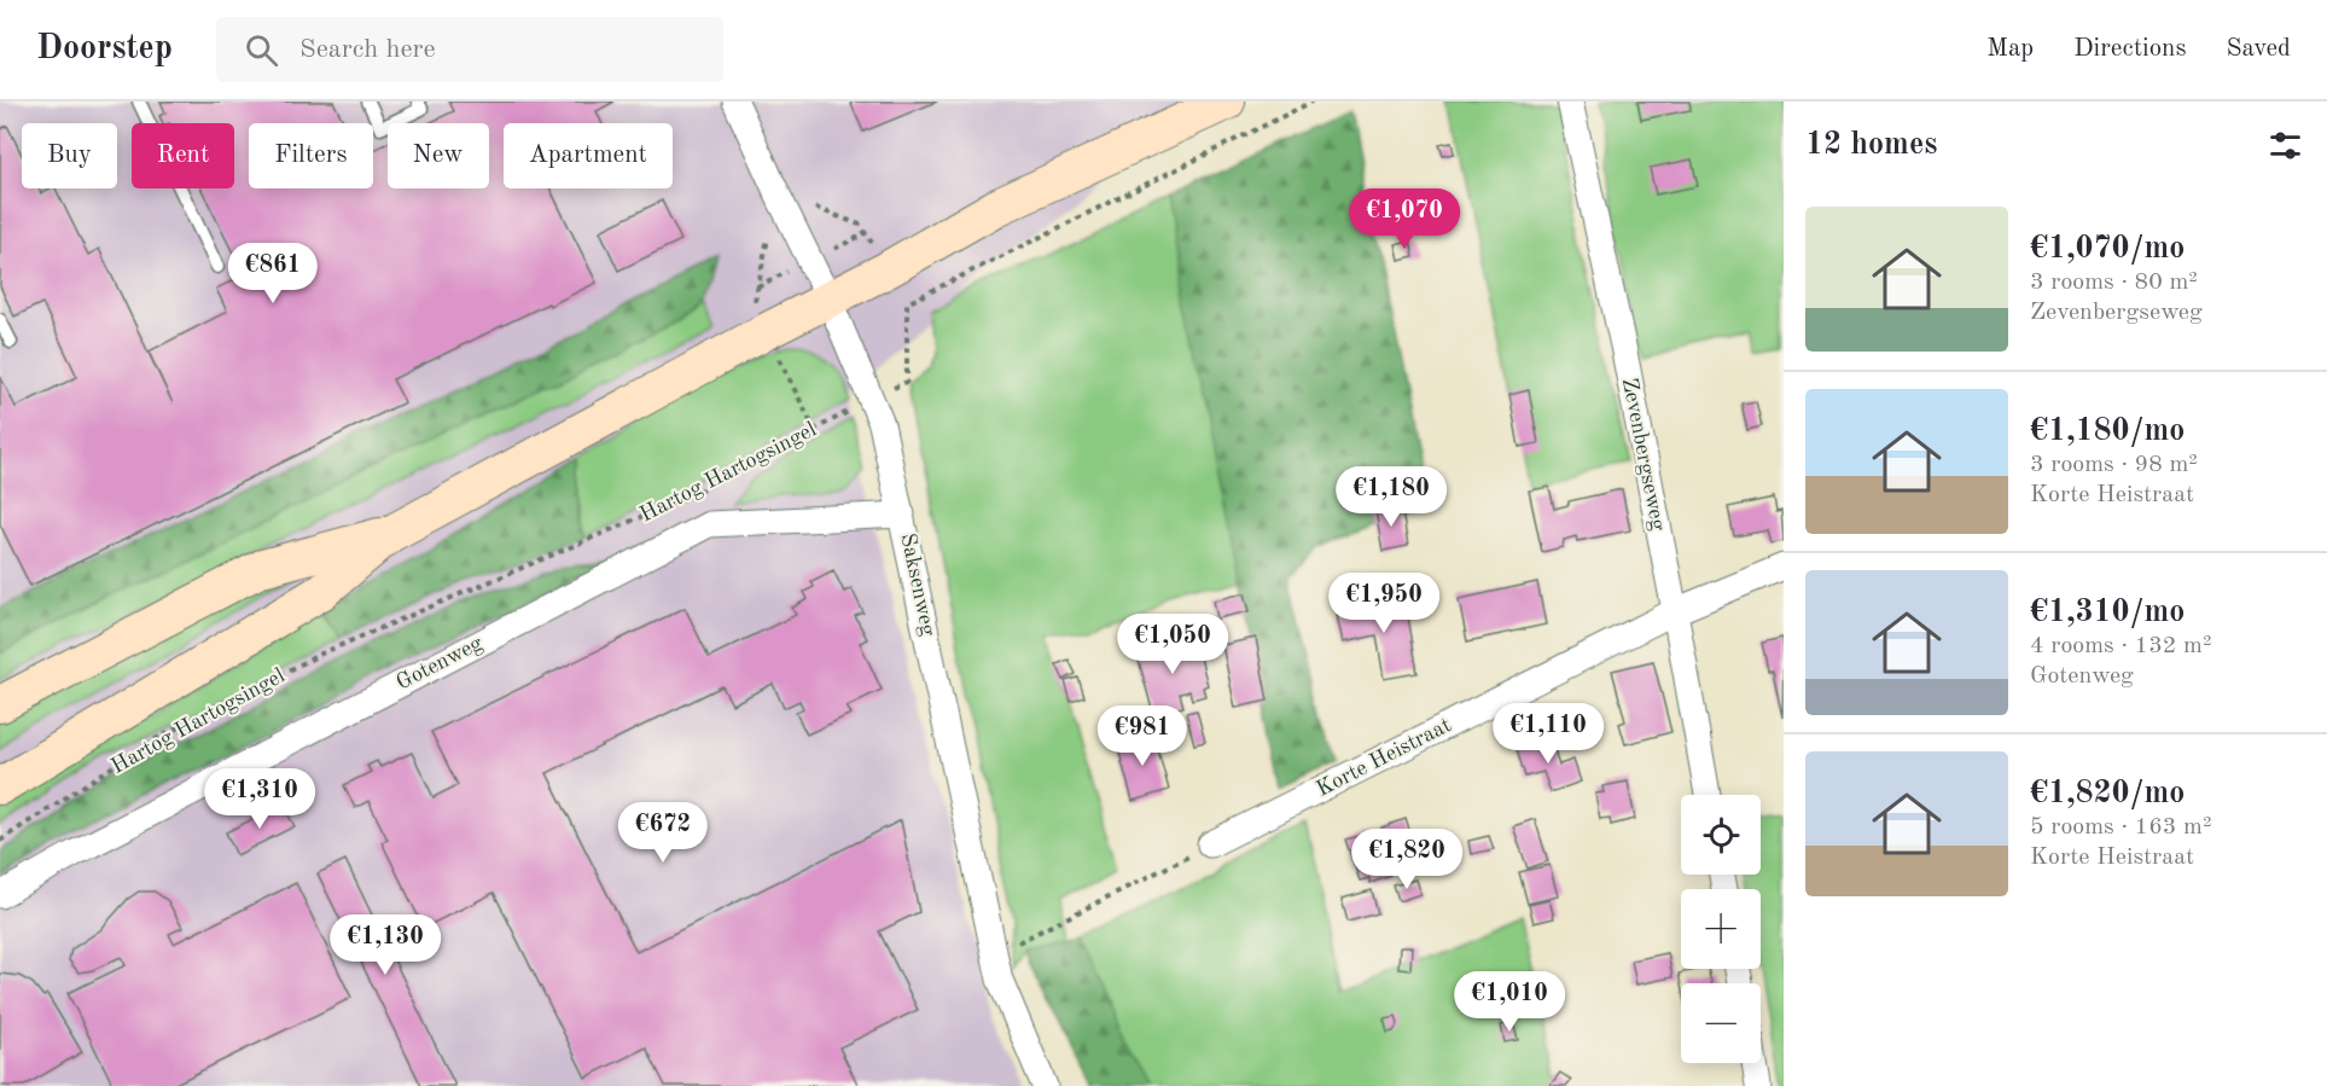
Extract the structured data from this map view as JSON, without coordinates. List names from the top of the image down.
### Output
{
  "streets": {
    "street": [
      "Zevenbergseweg",
      "Hartog Hartogsingel",
      "Saksenweg",
      "Gotenweg",
      "Korte Heistraat"
    ]
  },
  "crossings": [
    ["Zevenbergseweg", "Korte Heistraat"],
    ["Hartog Hartogsingel", "Saksenweg"],
    ["Saksenweg", "Gotenweg"]
  ],
  "page": {
    "header": "Doorstep",
    "search": "Search here",
    "nav": ["Map", "Directions", "Saved"],
    "heading": "12 homes",
    "chip": [
      "Buy",
      "Rent",
      "Filters",
      "New",
      "Apartment"
    ],
    "price": [
      "€1,070",
      "€861",
      "€1,180",
      "€1,950",
      "€1,050",
      "€1,110",
      "€981",
      "€1,310",
      "€672",
      "€1,820",
      "€1,130",
      "€1,010"
    ],
    "list": [
      {
        "name": "€1,070/mo",
        "note": "3 rooms · 80 m² · Zevenbergseweg"
      },
      {
        "name": "€1,180/mo",
        "note": "3 rooms · 98 m² · Korte Heistraat"
      },
      {
        "name": "€1,310/mo",
        "note": "4 rooms · 132 m² · Gotenweg"
      },
      {
        "name": "€1,820/mo",
        "note": "5 rooms · 163 m² · Korte Heistraat"
      }
    ],
    "map_buttons": ["+", "−"]
  }
}
